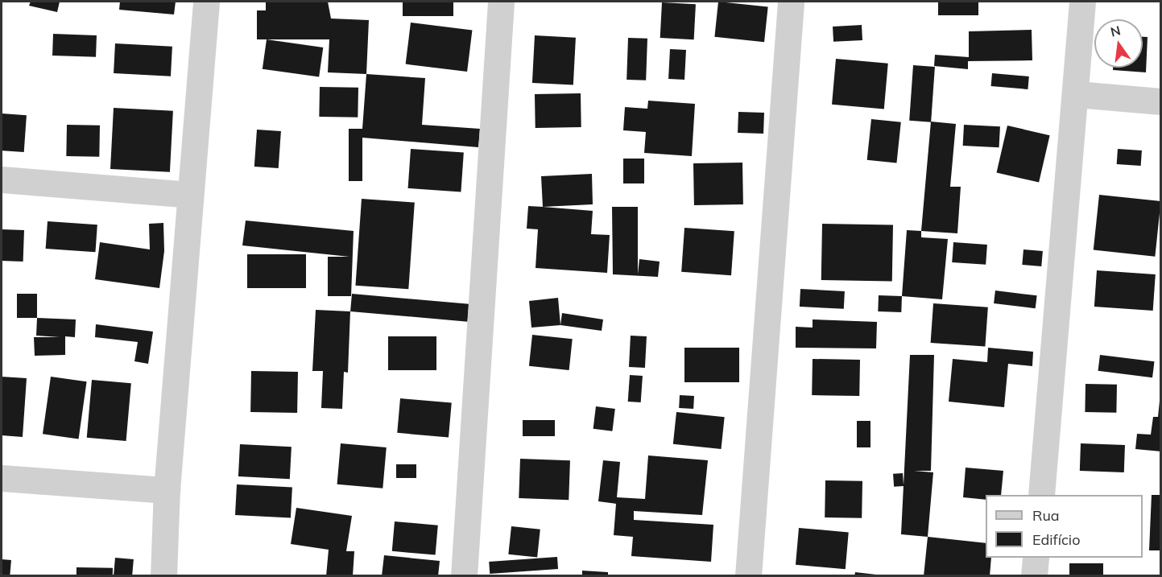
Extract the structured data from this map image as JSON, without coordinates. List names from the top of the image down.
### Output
{
  "legend": ["Rua", "Edifício"],
  "north": "top"
}
